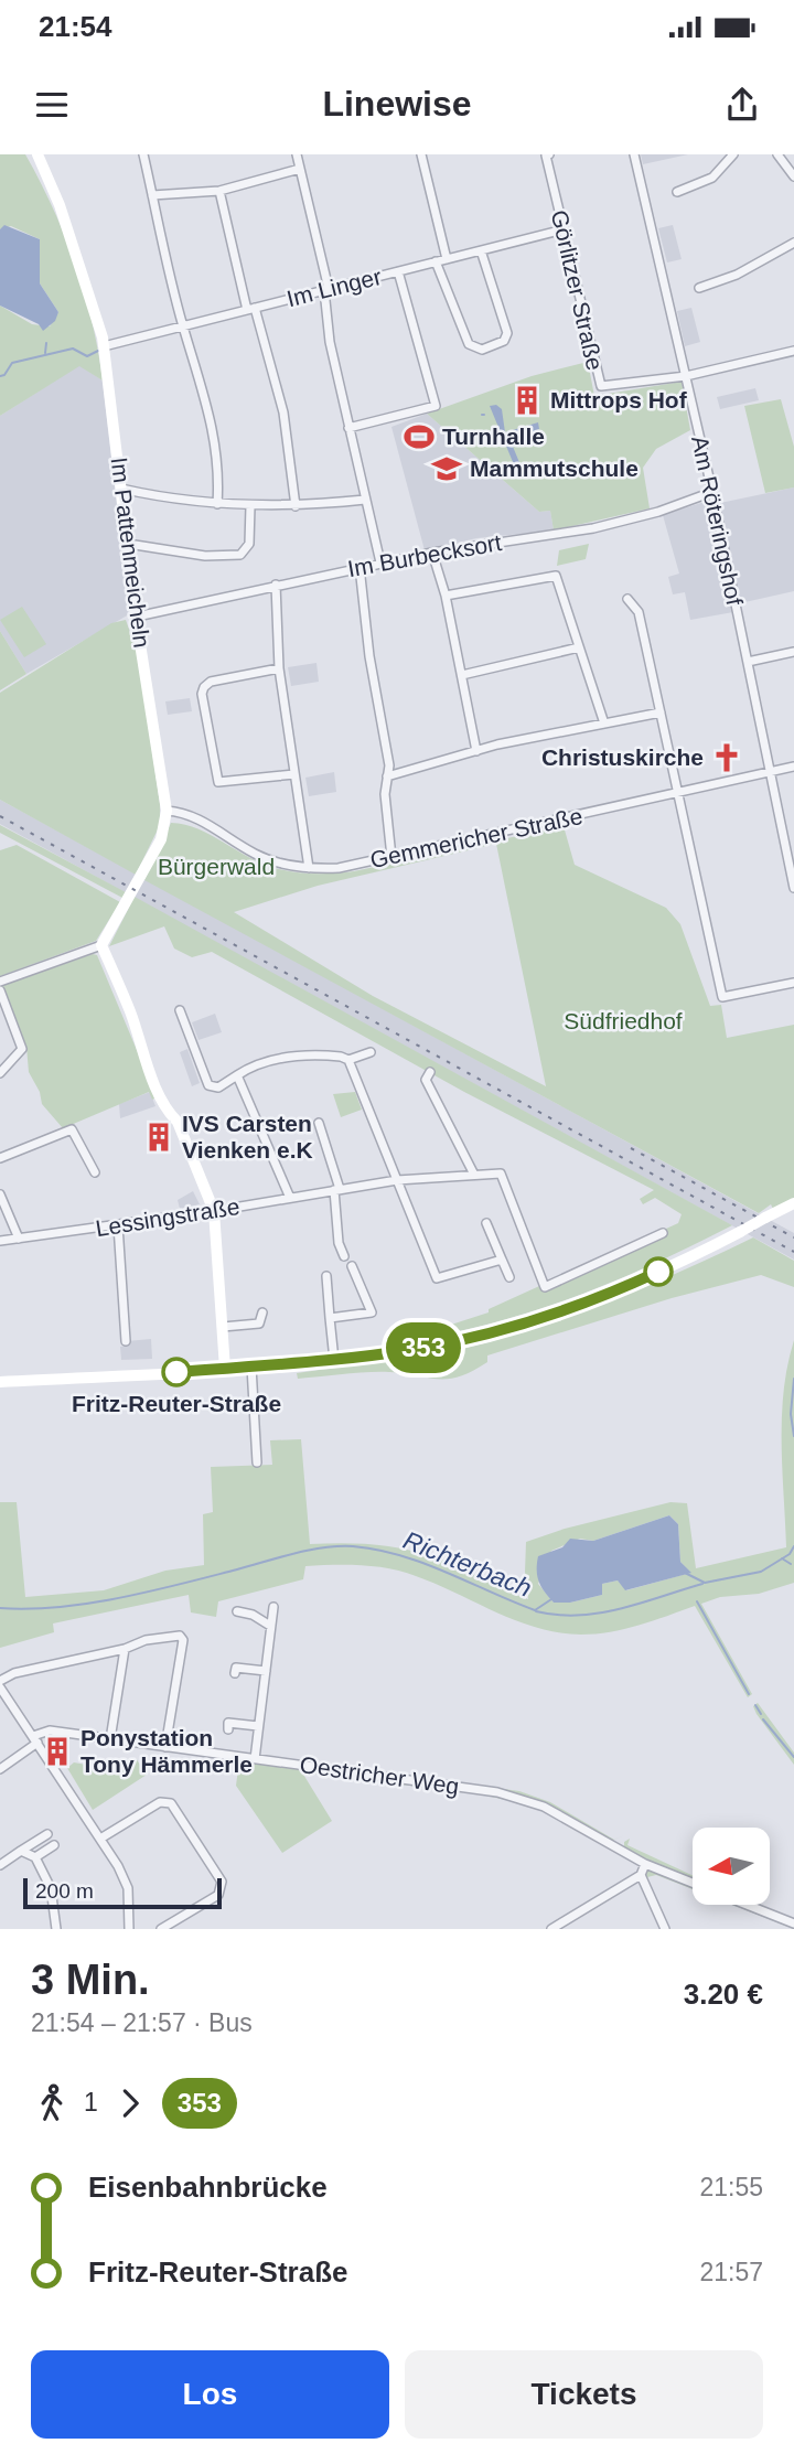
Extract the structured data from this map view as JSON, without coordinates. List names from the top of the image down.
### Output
{
  "streets": {
    "street": [
      "Im Linger",
      "Görlitzer Straße",
      "Am Röteringshof",
      "Im Pattenmeicheln",
      "Im Burbecksort",
      "Gemmericher Straße",
      "Lessingstraße",
      "Oestricher Weg"
    ]
  },
  "crossings": [
    ["Im Linger", "Görlitzer Straße"],
    ["Im Linger", "Im Pattenmeicheln"],
    ["Görlitzer Straße", "Am Röteringshof"],
    ["Am Röteringshof", "Im Burbecksort"],
    ["Am Röteringshof", "Gemmericher Straße"],
    ["Im Pattenmeicheln", "Im Burbecksort"],
    ["Im Pattenmeicheln", "Gemmericher Straße"]
  ],
  "water": ["Richterbach"],
  "parks": ["Bürgerwald", "Südfriedhof"],
  "places": {
    "building": ["Mittrops Hof", "IVS Carsten Vienken e.K", "Ponystation Tony Hämmerle"],
    "sports": ["Turnhalle"],
    "school or university": ["Mammutschule"],
    "church": ["Christuskirche"],
    "other": ["Fritz-Reuter-Straße"]
  },
  "lines": ["bus line 353"],
  "scale_bar": "200 m",
  "north": "left",
  "page": {
    "status": "21:54",
    "header": "Linewise",
    "on_map": "353",
    "scale": "200 m",
    "heading": ["3 Min.", "21:54 – 21:57 · Bus", "3.20 €"],
    "legs": ["1", "353"],
    "list": [
      {
        "name": "Eisenbahnbrücke",
        "value": "21:55"
      },
      {
        "name": "Fritz-Reuter-Straße",
        "value": "21:57"
      }
    ],
    "buttons": ["Los", "Tickets"]
  }
}
